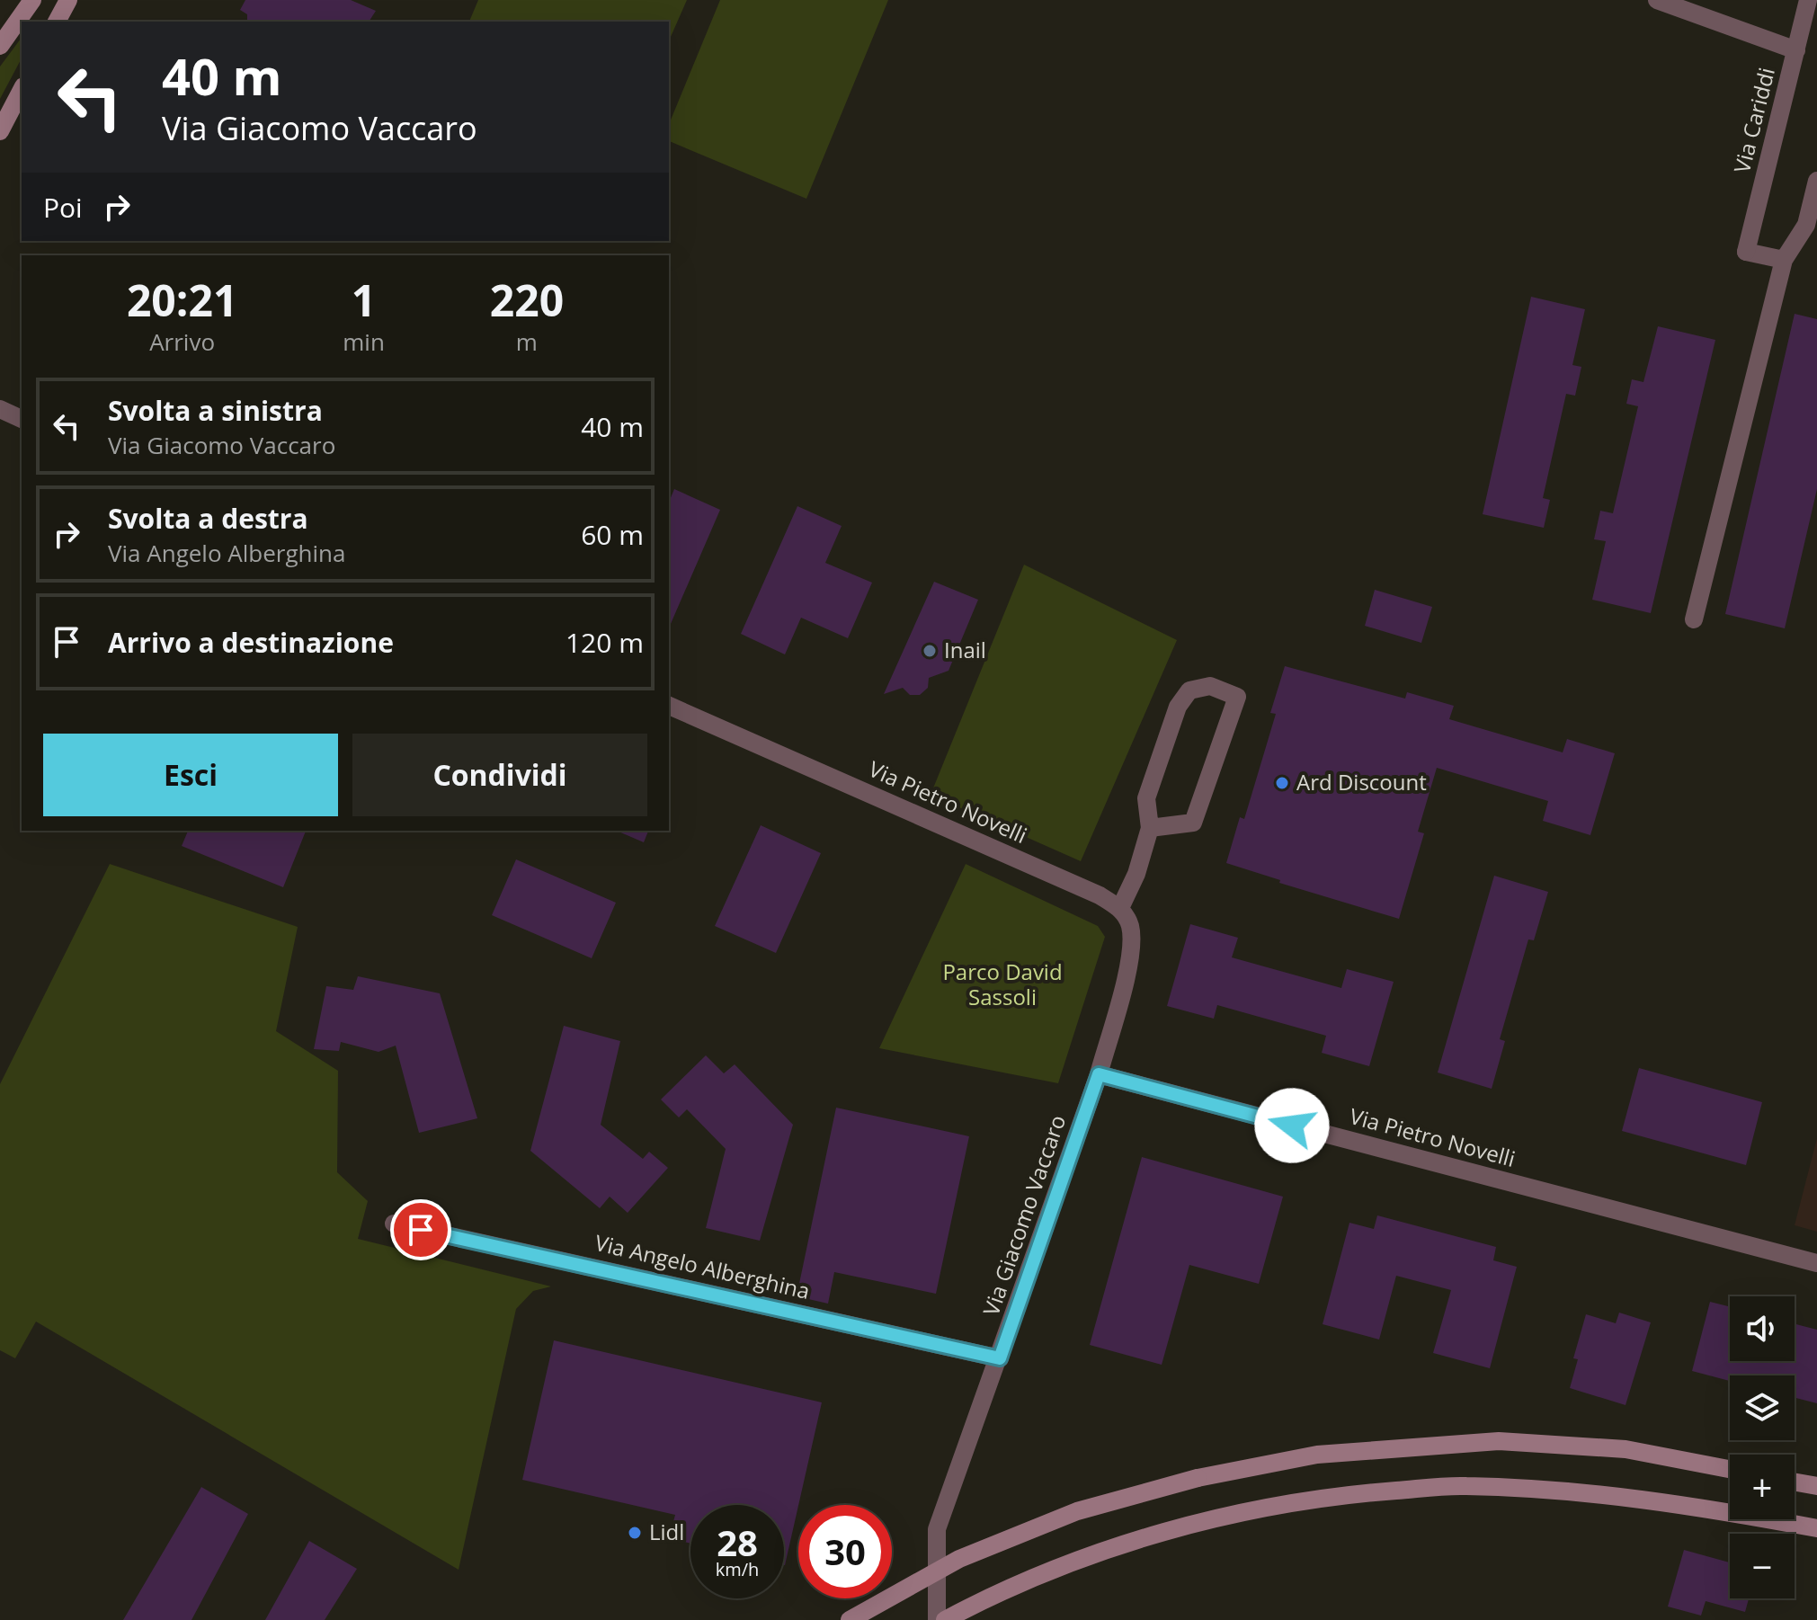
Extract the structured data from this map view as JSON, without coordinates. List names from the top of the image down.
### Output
{
  "streets": {
    "street": [
      "Via Cariddi",
      "Via Pietro Novelli",
      "Via Giacomo Vaccaro",
      "Via Angelo Alberghina"
    ]
  },
  "crossings": [
    ["Via Pietro Novelli", "Via Giacomo Vaccaro"],
    ["Via Giacomo Vaccaro", "Via Angelo Alberghina"]
  ],
  "parks": ["Parco David Sassoli"],
  "places": ["Inail", "Ard Discount", "Lidl"],
  "page": {
    "turn": ["40 m", "Via Giacomo Vaccaro"],
    "then": "Poi",
    "eta": [
      "20:21",
      "Arrivo",
      "1",
      "min",
      "220",
      "m"
    ],
    "list": [
      {
        "name": "Svolta a sinistra",
        "note": "Via Giacomo Vaccaro",
        "value": "40 m"
      },
      {
        "name": "Svolta a destra",
        "note": "Via Angelo Alberghina",
        "value": "60 m"
      },
      {
        "name": "Arrivo a destinazione",
        "value": "120 m"
      }
    ],
    "buttons": ["Esci", "Condividi"],
    "map_buttons": ["+", "−"],
    "speed": "28 km/h",
    "limit": "30"
  }
}
